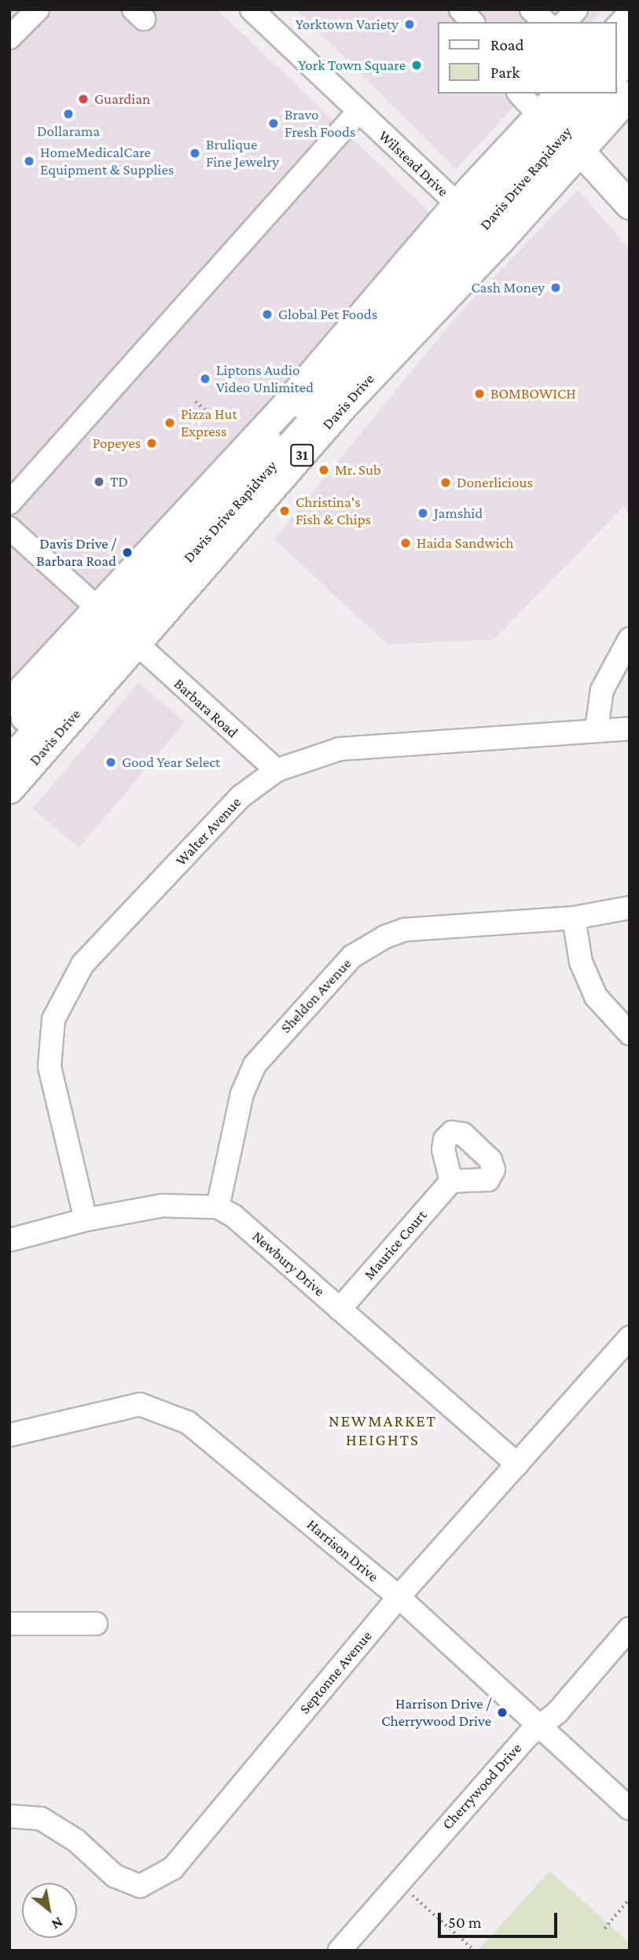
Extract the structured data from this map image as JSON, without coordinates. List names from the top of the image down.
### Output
{
  "streets": {
    "main road": ["Davis Drive", "31"],
    "street": [
      "Wilstead Drive",
      "Davis Drive Rapidway",
      "Barbara Road",
      "Walter Avenue",
      "Sheldon Avenue",
      "Maurice Court",
      "Newbury Drive",
      "Harrison Drive",
      "Septonne Avenue",
      "Cherrywood Drive"
    ]
  },
  "crossings": [
    ["Wilstead Drive", "Davis Drive"],
    ["Davis Drive Rapidway", "Davis Drive"],
    ["Davis Drive Rapidway", "Barbara Road"],
    ["Davis Drive", "Barbara Road"],
    ["Barbara Road", "Walter Avenue"],
    ["Sheldon Avenue", "Newbury Drive"],
    ["Maurice Court", "Newbury Drive"],
    ["Newbury Drive", "Septonne Avenue"],
    ["Harrison Drive", "Septonne Avenue"],
    ["Harrison Drive", "Cherrywood Drive"]
  ],
  "districts": ["NEWMARKET HEIGHTS"],
  "places": [
    "Yorktown Variety",
    "York Town Square",
    "Guardian",
    "Dollarama",
    "Bravo Fresh Foods",
    "Brulique Fine Jewelry",
    "HomeMedicalCare Equipment & Supplies",
    "Cash Money",
    "Global Pet Foods",
    "Liptons Audio Video Unlimited",
    "BOMBOWICH",
    "Pizza Hut Express",
    "Popeyes",
    "Mr. Sub",
    "TD",
    "Donerlicious",
    "Christina's Fish & Chips",
    "Jamshid",
    "Haida Sandwich",
    "Davis Drive / Barbara Road",
    "Good Year Select",
    "Harrison Drive / Cherrywood Drive"
  ],
  "legend": ["Road", "Park"],
  "scale_bar": "50 m",
  "north": "bottom right"
}
